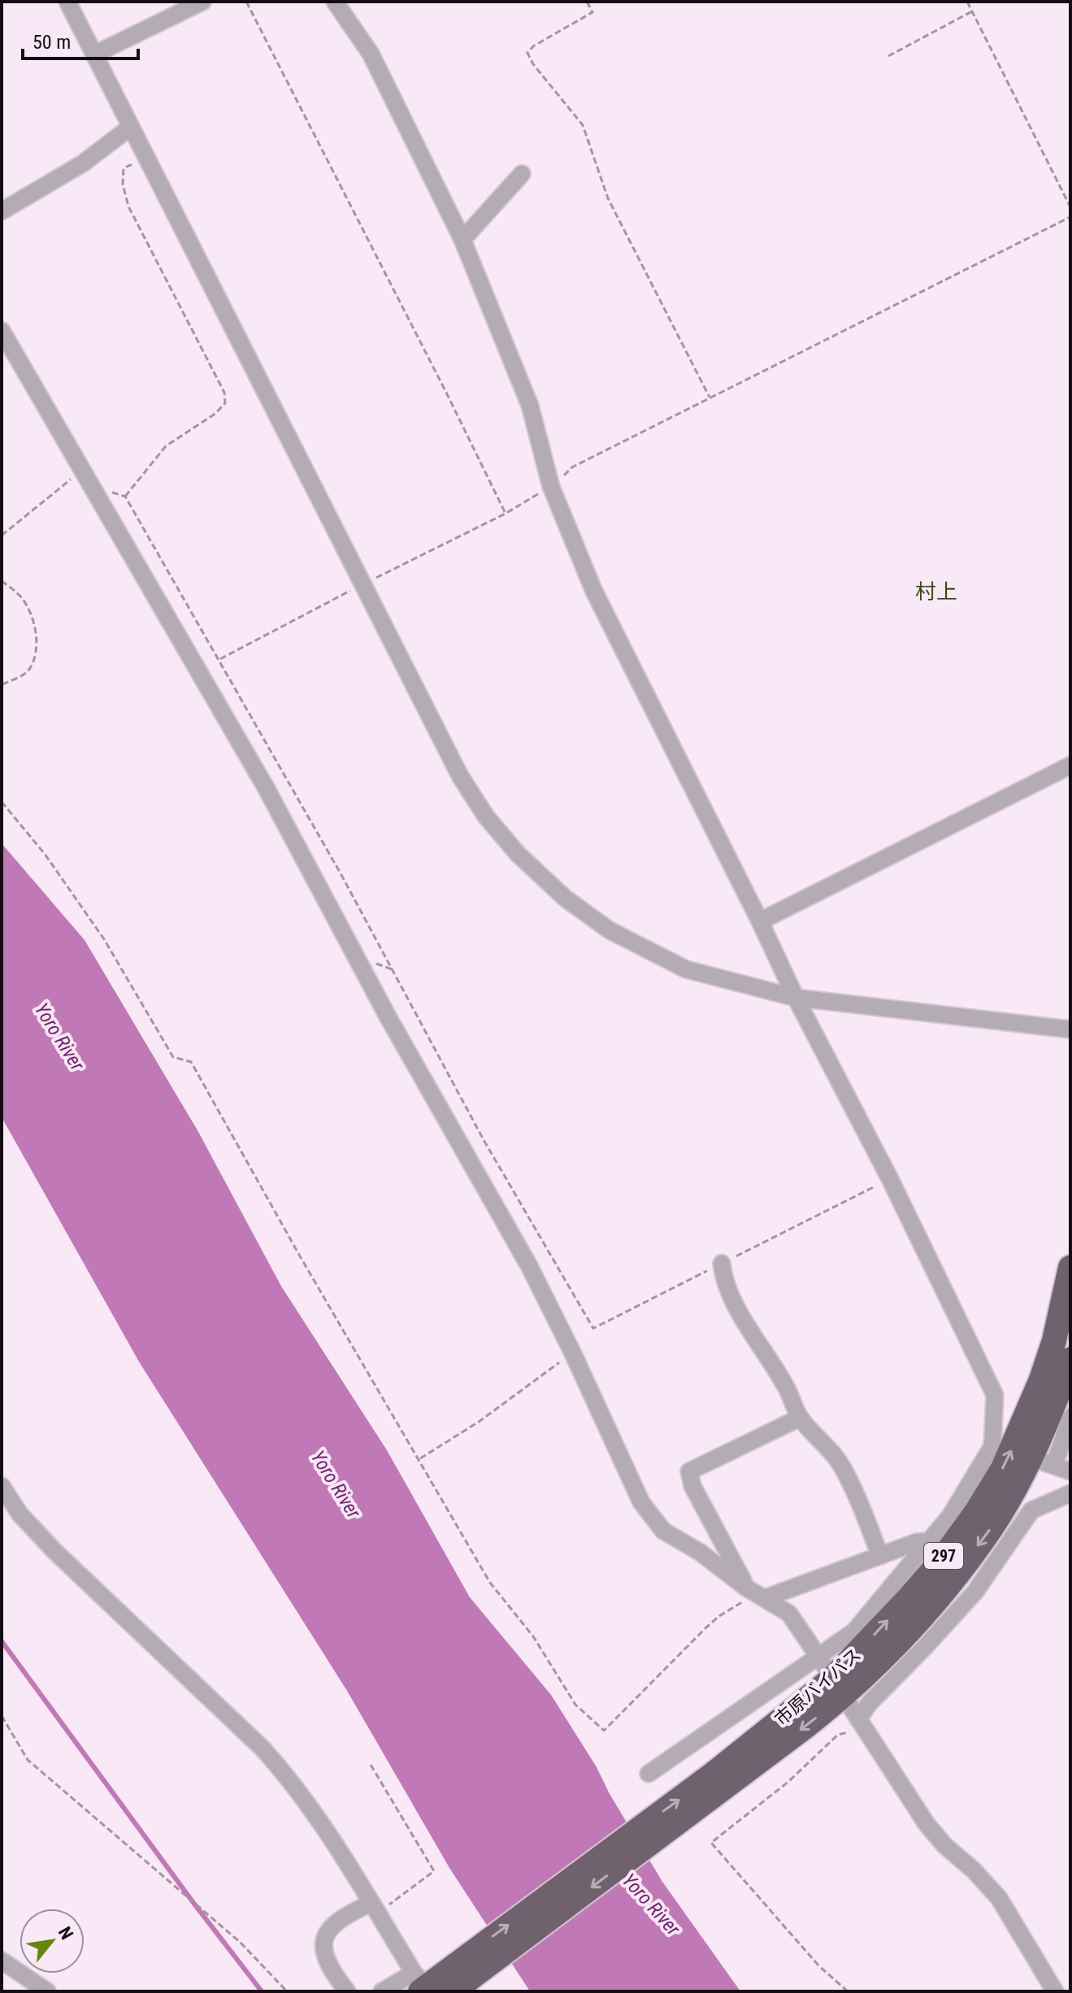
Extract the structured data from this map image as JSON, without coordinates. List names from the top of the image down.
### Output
{
  "streets": {
    "highway": ["297", "市原バイパス"]
  },
  "districts": ["村上"],
  "water": ["Yoro River"],
  "scale_bar": "50 m",
  "north": "top right"
}
